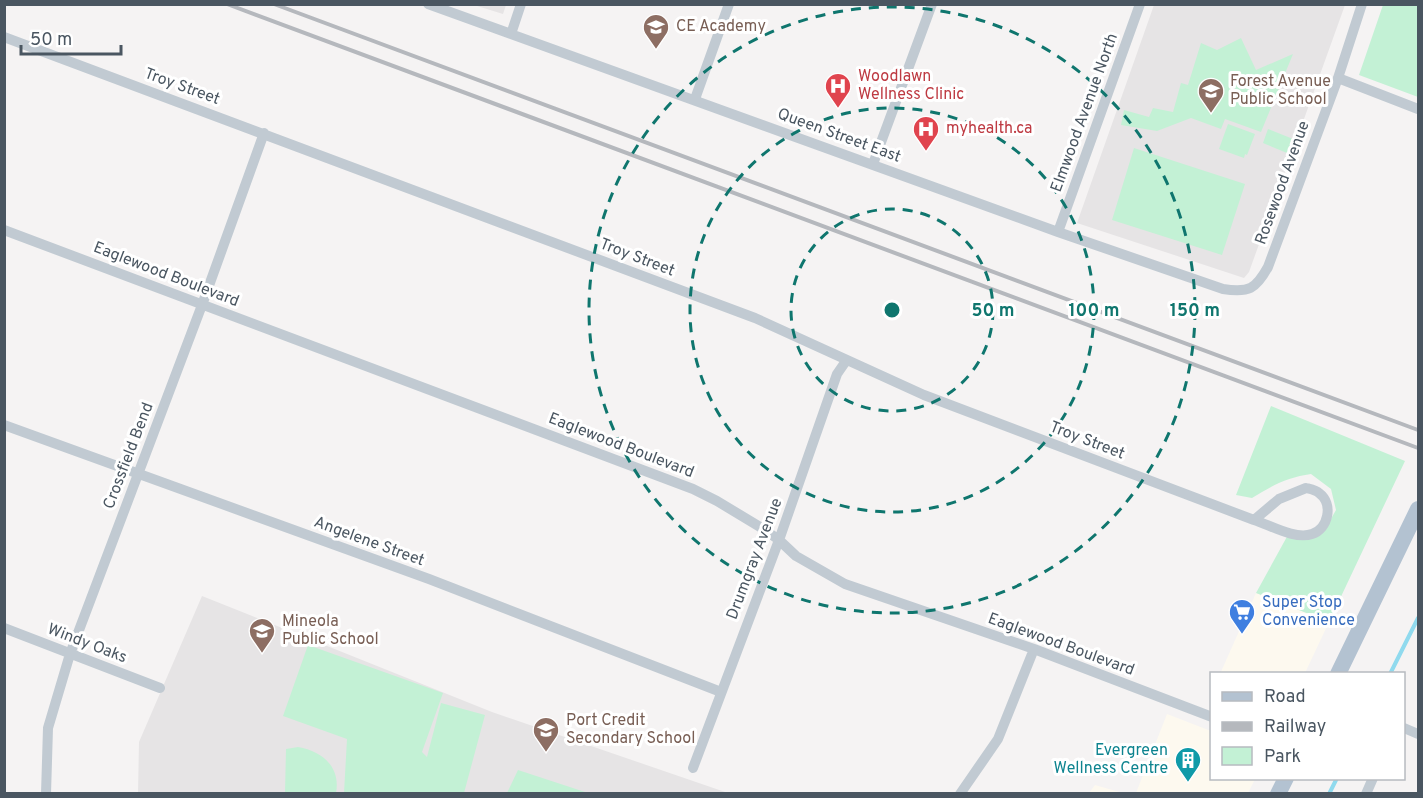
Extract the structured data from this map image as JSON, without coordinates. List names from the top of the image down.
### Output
{
  "streets": {
    "street": [
      "Troy Street",
      "Elmwood Avenue North",
      "Queen Street East",
      "Rosewood Avenue",
      "Eaglewood Boulevard",
      "Crossfield Bend",
      "Angelene Street",
      "Drumgray Avenue",
      "Windy Oaks"
    ]
  },
  "crossings": [
    ["Troy Street", "Crossfield Bend"],
    ["Troy Street", "Drumgray Avenue"],
    ["Elmwood Avenue North", "Queen Street East"],
    ["Queen Street East", "Rosewood Avenue"],
    ["Eaglewood Boulevard", "Crossfield Bend"],
    ["Eaglewood Boulevard", "Drumgray Avenue"],
    ["Crossfield Bend", "Angelene Street"],
    ["Crossfield Bend", "Windy Oaks"],
    ["Angelene Street", "Drumgray Avenue"]
  ],
  "places": {
    "school or university": [
      "CE Academy",
      "Forest Avenue Public School",
      "Mineola Public School",
      "Port Credit Secondary School"
    ],
    "hospital": ["Woodlawn Wellness Clinic", "myhealth.ca"],
    "supermarket": ["Super Stop Convenience"],
    "building": ["Evergreen Wellness Centre"]
  },
  "legend": ["Road", "Railway", "Park"],
  "scale_bar": "50 m",
  "rings": ["50 m", "100 m", "150 m"]
}
